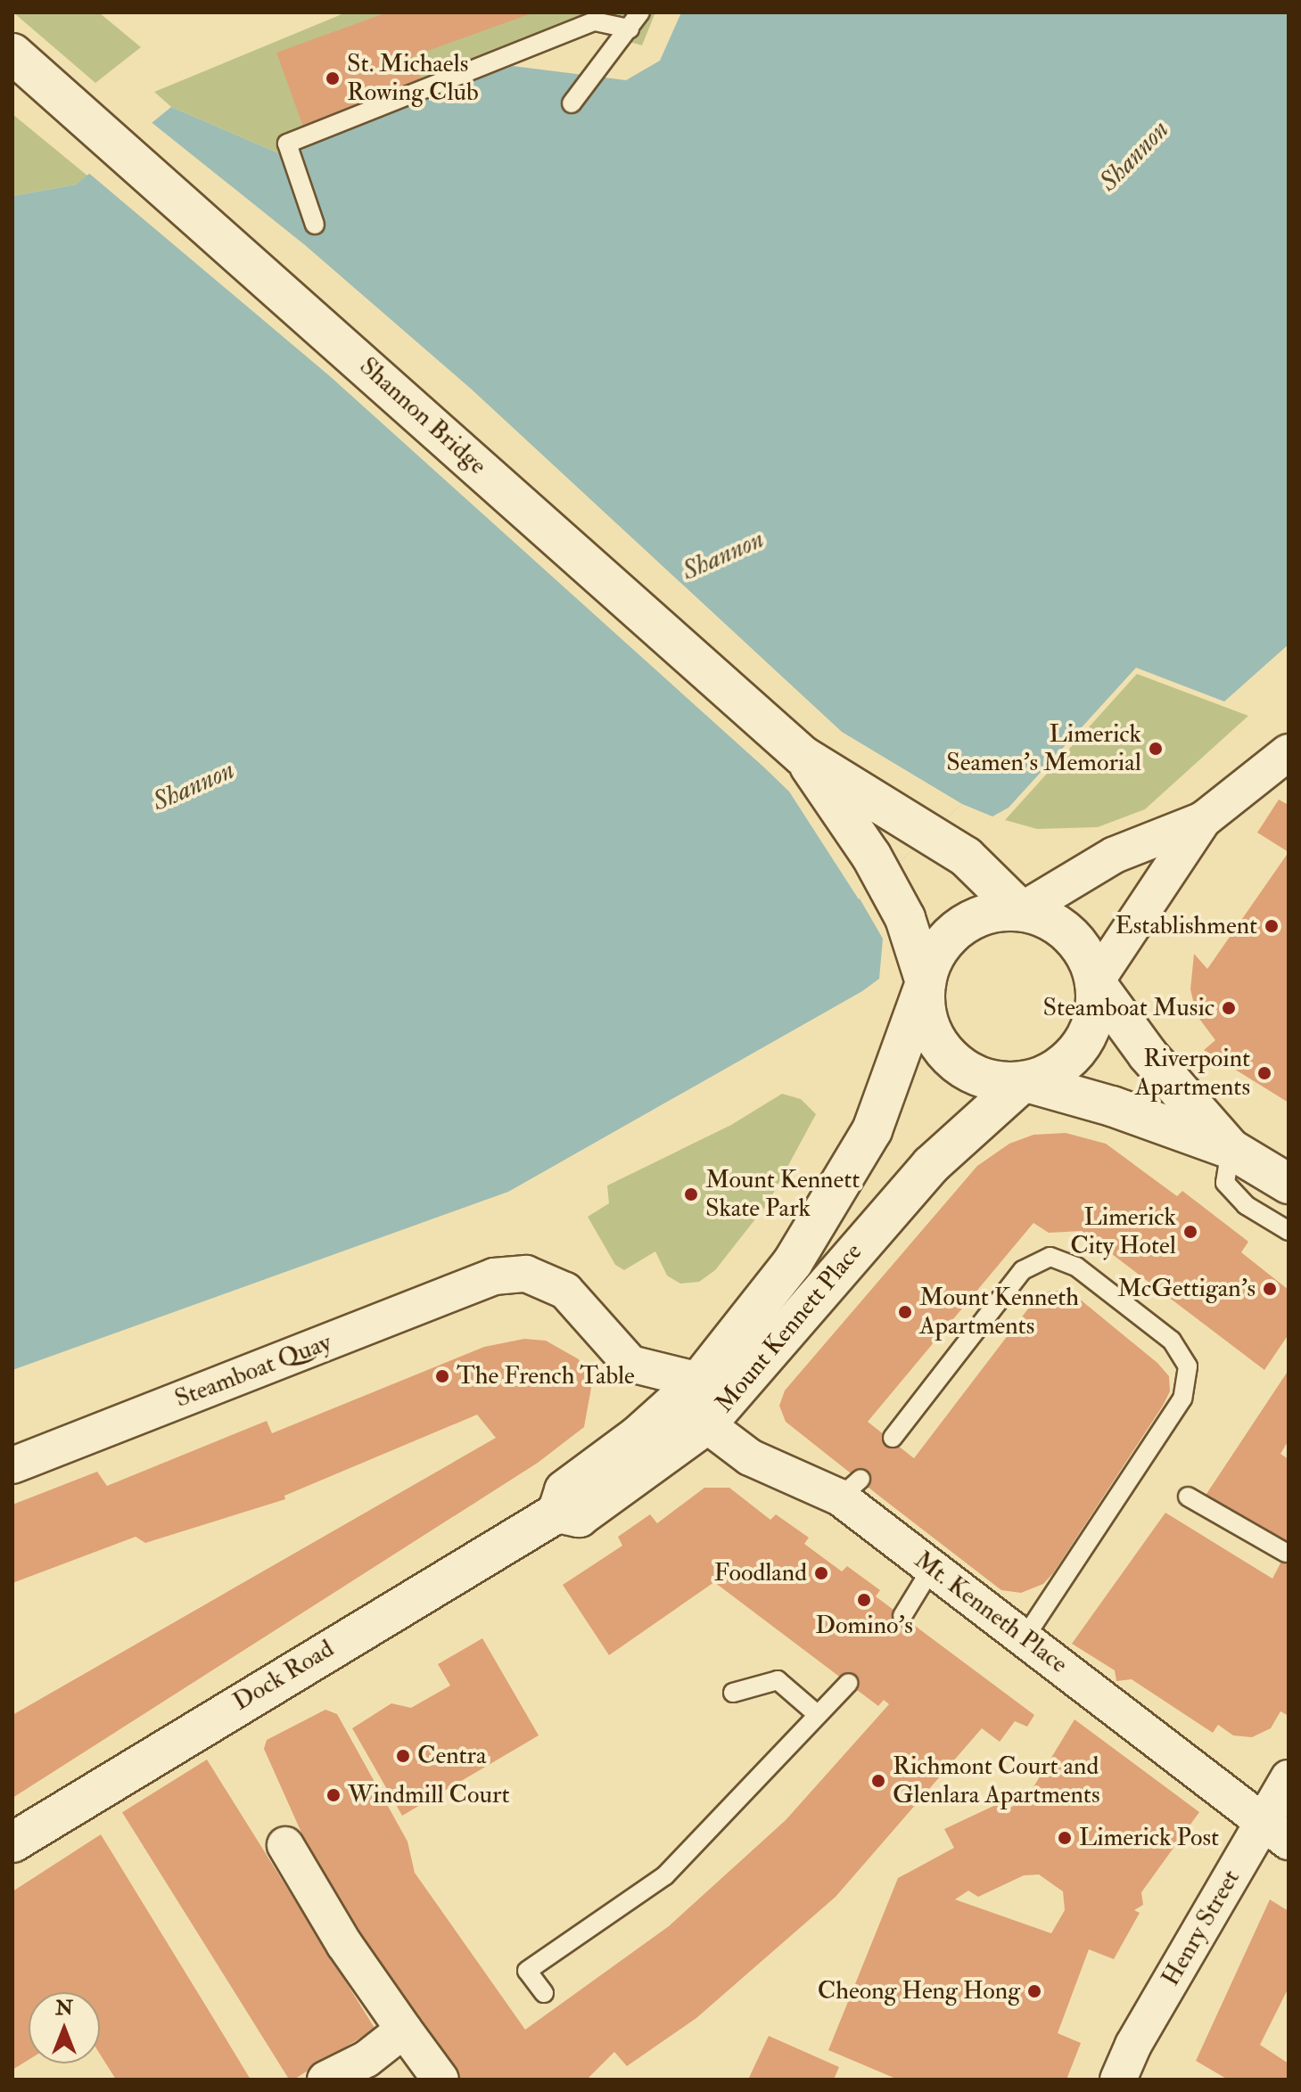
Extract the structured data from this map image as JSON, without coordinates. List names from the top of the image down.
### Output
{
  "streets": {
    "main road": ["Shannon Bridge", "Mount Kennett Place", "Dock Road"],
    "street": ["Steamboat Quay", "Mt. Kenneth Place", "Henry Street"]
  },
  "crossings": [
    ["Mount Kennett Place", "Steamboat Quay"],
    ["Mount Kennett Place", "Mt. Kenneth Place"],
    ["Mount Kennett Place", "Dock Road"],
    ["Steamboat Quay", "Dock Road"],
    ["Mt. Kenneth Place", "Dock Road"],
    ["Mt. Kenneth Place", "Henry Street"]
  ],
  "water": ["Shannon"],
  "places": [
    "St. Michaels Rowing Club",
    "Limerick Seamen's Memorial",
    "Establishment",
    "Steamboat Music",
    "Riverpoint Apartments",
    "Mount Kennett Skate Park",
    "Limerick City Hotel",
    "McGettigan’s",
    "Mount Kenneth Apartments",
    "The French Table",
    "Foodland",
    "Domino's",
    "Centra",
    "Richmont Court and Glenlara Apartments",
    "Windmill Court",
    "Limerick Post",
    "Cheong Heng Hong"
  ],
  "north": "top"
}
